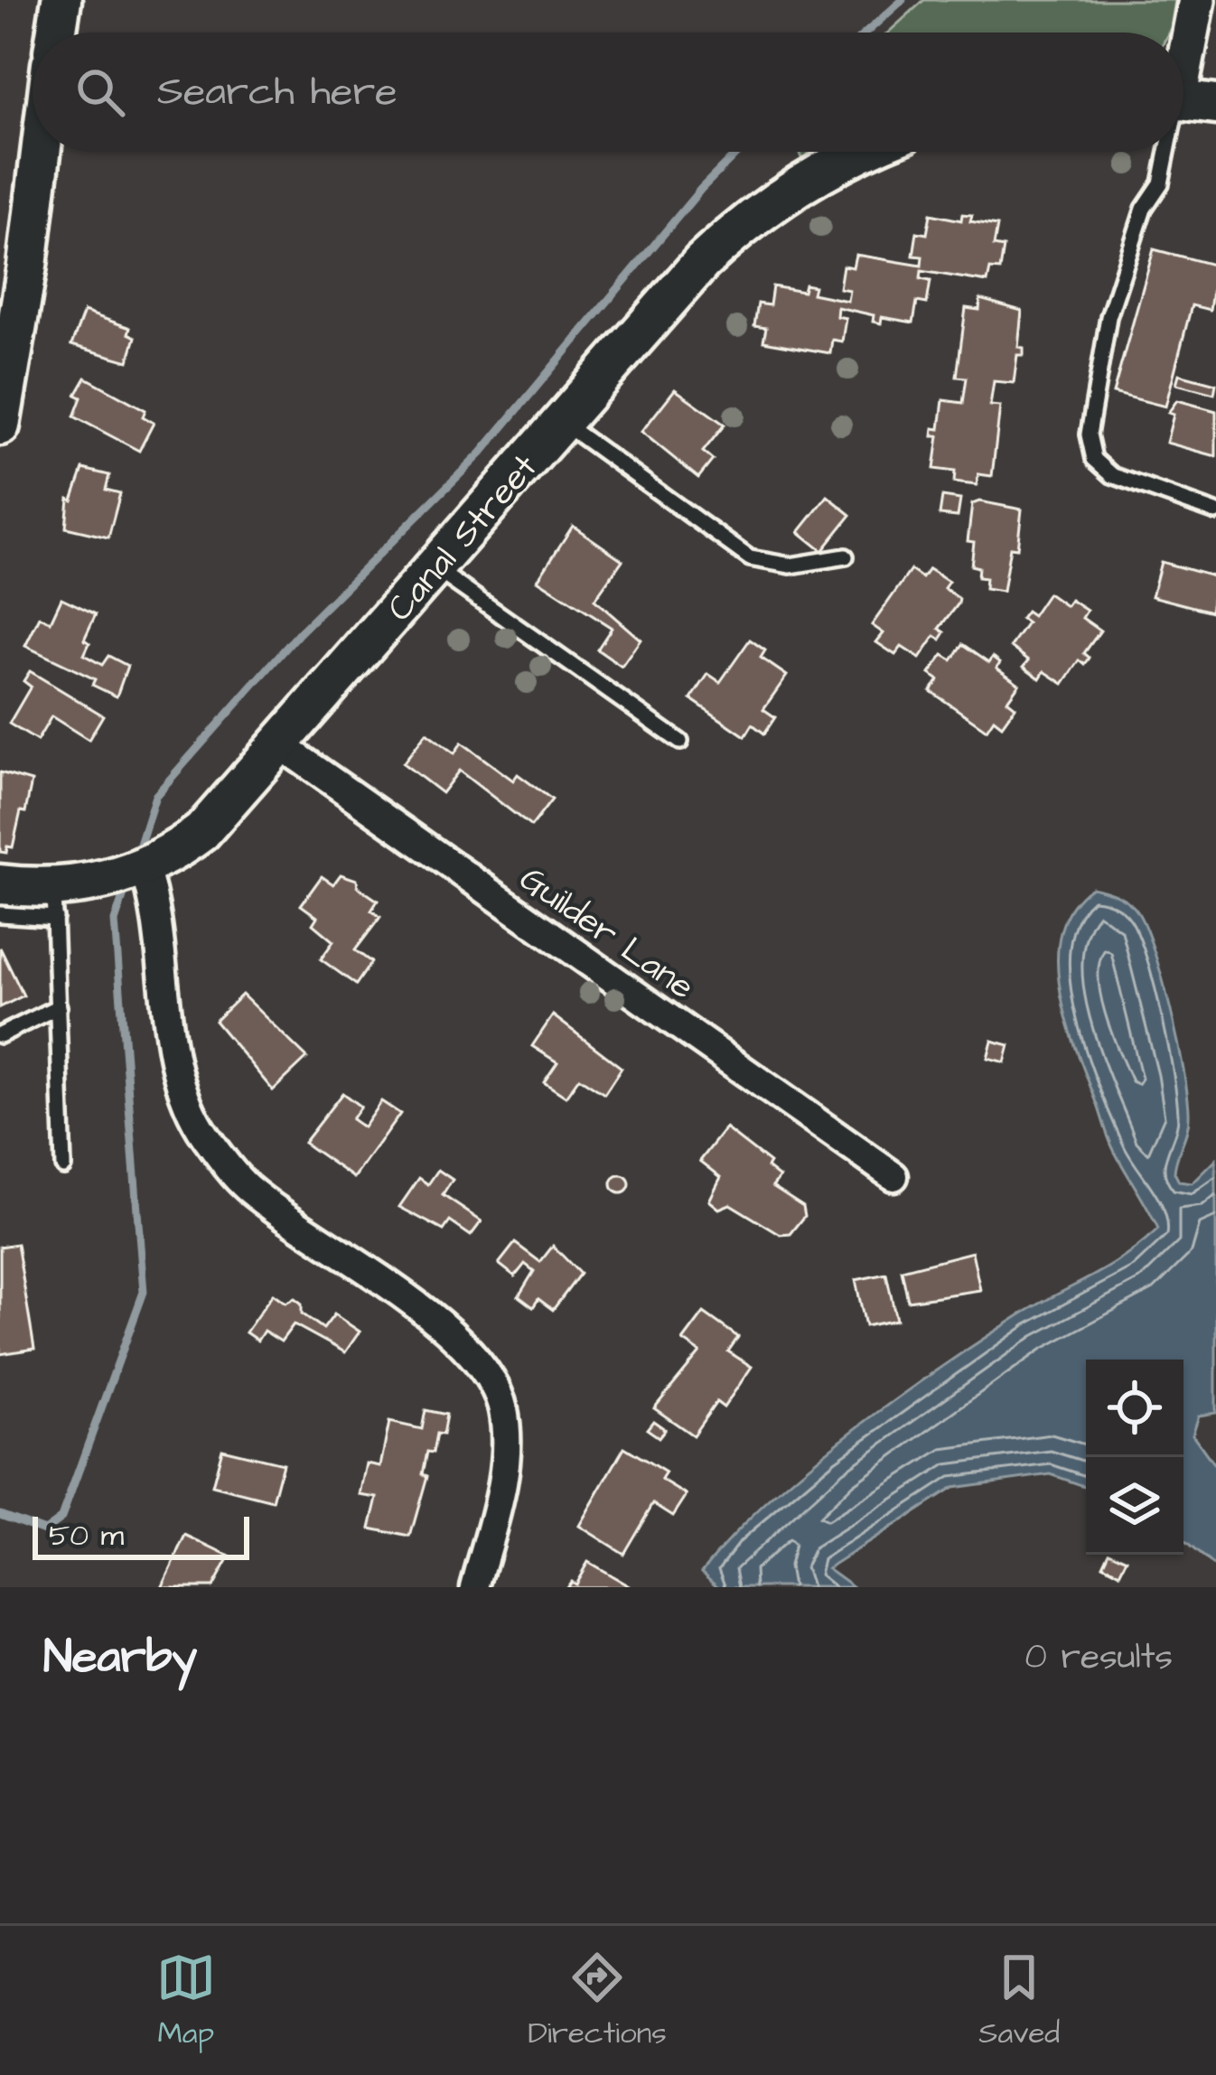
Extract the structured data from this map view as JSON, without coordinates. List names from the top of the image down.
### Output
{
  "streets": {
    "main road": ["Canal Street"],
    "street": ["Guilder Lane"]
  },
  "crossings": [
    ["Canal Street", "Guilder Lane"]
  ],
  "scale_bar": "50 m",
  "page": {
    "search": "Search here",
    "scale": "50 m",
    "heading": ["Nearby", "0 results"],
    "nav": ["Map", "Directions", "Saved"]
  }
}
